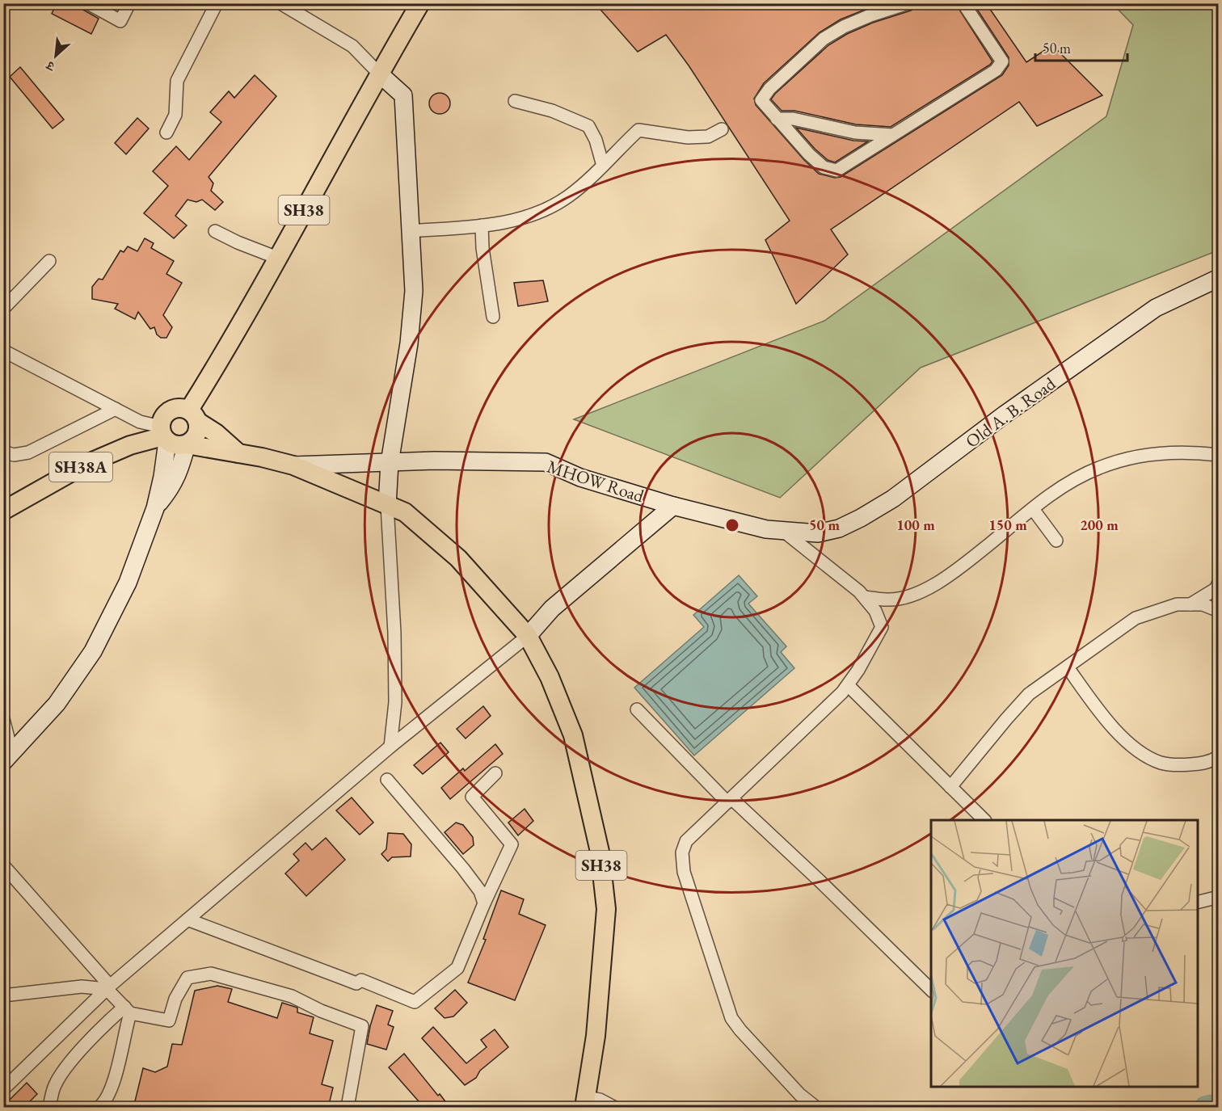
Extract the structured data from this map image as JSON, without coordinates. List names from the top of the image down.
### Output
{
  "streets": {
    "main road": ["SH38", "SH38A"],
    "street": ["Old A. B. Road", "MHOW Road"]
  },
  "crossings": [
    ["SH38", "SH38A"],
    ["SH38", "MHOW Road"],
    ["Old A. B. Road", "MHOW Road"]
  ],
  "scale_bar": "50 m",
  "north": "bottom left",
  "rings": [
    "50 m",
    "100 m",
    "150 m",
    "200 m"
  ]
}
